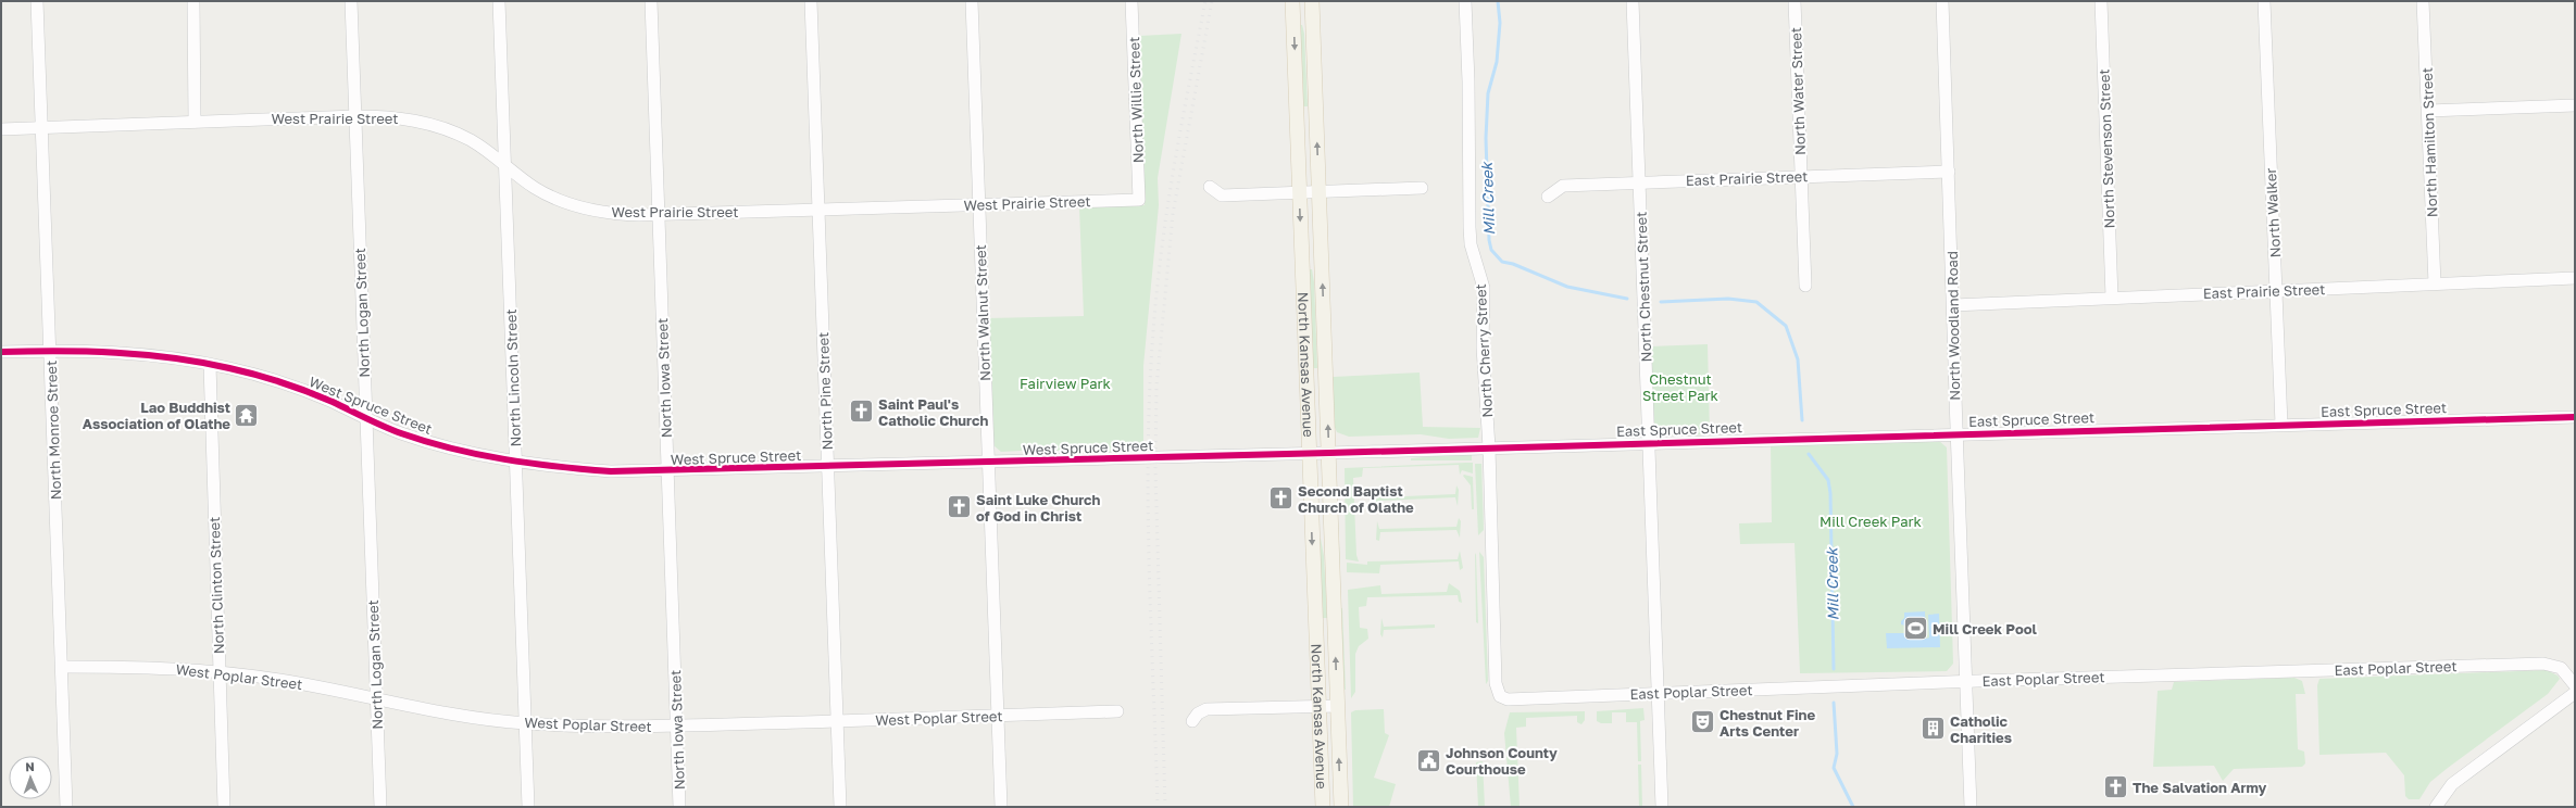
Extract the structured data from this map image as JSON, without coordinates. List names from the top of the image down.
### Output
{
  "streets": {
    "main road": ["North Kansas Avenue"],
    "street": [
      "North Water Street",
      "North Willie Street",
      "West Prairie Street",
      "North Hamilton Street",
      "North Stevenson Street",
      "East Prairie Street",
      "North Walker",
      "North Chestnut Street",
      "North Logan Street",
      "North Walnut Street",
      "North Woodland Road",
      "North Cherry Street",
      "North Lincoln Street",
      "North Iowa Street",
      "North Pine Street",
      "West Spruce Street",
      "East Spruce Street",
      "North Monroe Street",
      "North Clinton Street",
      "East Poplar Street",
      "West Poplar Street"
    ]
  },
  "crossings": [
    ["North Water Street", "East Prairie Street"],
    ["North Willie Street", "West Prairie Street"],
    ["West Prairie Street", "North Logan Street"],
    ["West Prairie Street", "North Walnut Street"],
    ["West Prairie Street", "North Lincoln Street"],
    ["West Prairie Street", "North Iowa Street"],
    ["West Prairie Street", "North Pine Street"],
    ["West Prairie Street", "North Monroe Street"],
    ["North Hamilton Street", "East Prairie Street"],
    ["North Stevenson Street", "East Prairie Street"],
    ["East Prairie Street", "North Walker"],
    ["East Prairie Street", "North Chestnut Street"],
    ["East Prairie Street", "North Woodland Road"],
    ["North Walker", "East Spruce Street"],
    ["North Chestnut Street", "East Spruce Street"],
    ["North Chestnut Street", "East Poplar Street"],
    ["North Logan Street", "West Spruce Street"],
    ["North Logan Street", "West Poplar Street"],
    ["North Walnut Street", "West Spruce Street"],
    ["North Walnut Street", "West Poplar Street"],
    ["North Woodland Road", "East Spruce Street"],
    ["North Woodland Road", "East Poplar Street"],
    ["North Cherry Street", "West Spruce Street"],
    ["North Cherry Street", "East Spruce Street"],
    ["North Cherry Street", "East Poplar Street"],
    ["North Kansas Avenue", "West Spruce Street"],
    ["North Lincoln Street", "West Spruce Street"],
    ["North Lincoln Street", "West Poplar Street"],
    ["North Iowa Street", "West Spruce Street"],
    ["North Iowa Street", "West Poplar Street"],
    ["North Pine Street", "West Spruce Street"],
    ["North Pine Street", "West Poplar Street"],
    ["West Spruce Street", "East Spruce Street"],
    ["West Spruce Street", "North Monroe Street"],
    ["West Spruce Street", "North Clinton Street"],
    ["North Monroe Street", "West Poplar Street"],
    ["North Clinton Street", "West Poplar Street"]
  ],
  "water": ["Mill Creek"],
  "parks": ["Chestnut Street Park", "Fairview Park", "Mill Creek Park"],
  "places": {
    "church": [
      "Saint Paul's Catholic Church",
      "Second Baptist Church of Olathe",
      "Saint Luke Church of God in Christ",
      "The Salvation Army"
    ],
    "temple": ["Lao Buddhist Association of Olathe"],
    "sports": ["Mill Creek Pool"],
    "theatre": ["Chestnut Fine Arts Center"],
    "building": ["Catholic Charities"],
    "public building": ["Johnson County Courthouse"]
  },
  "north": "top"
}
